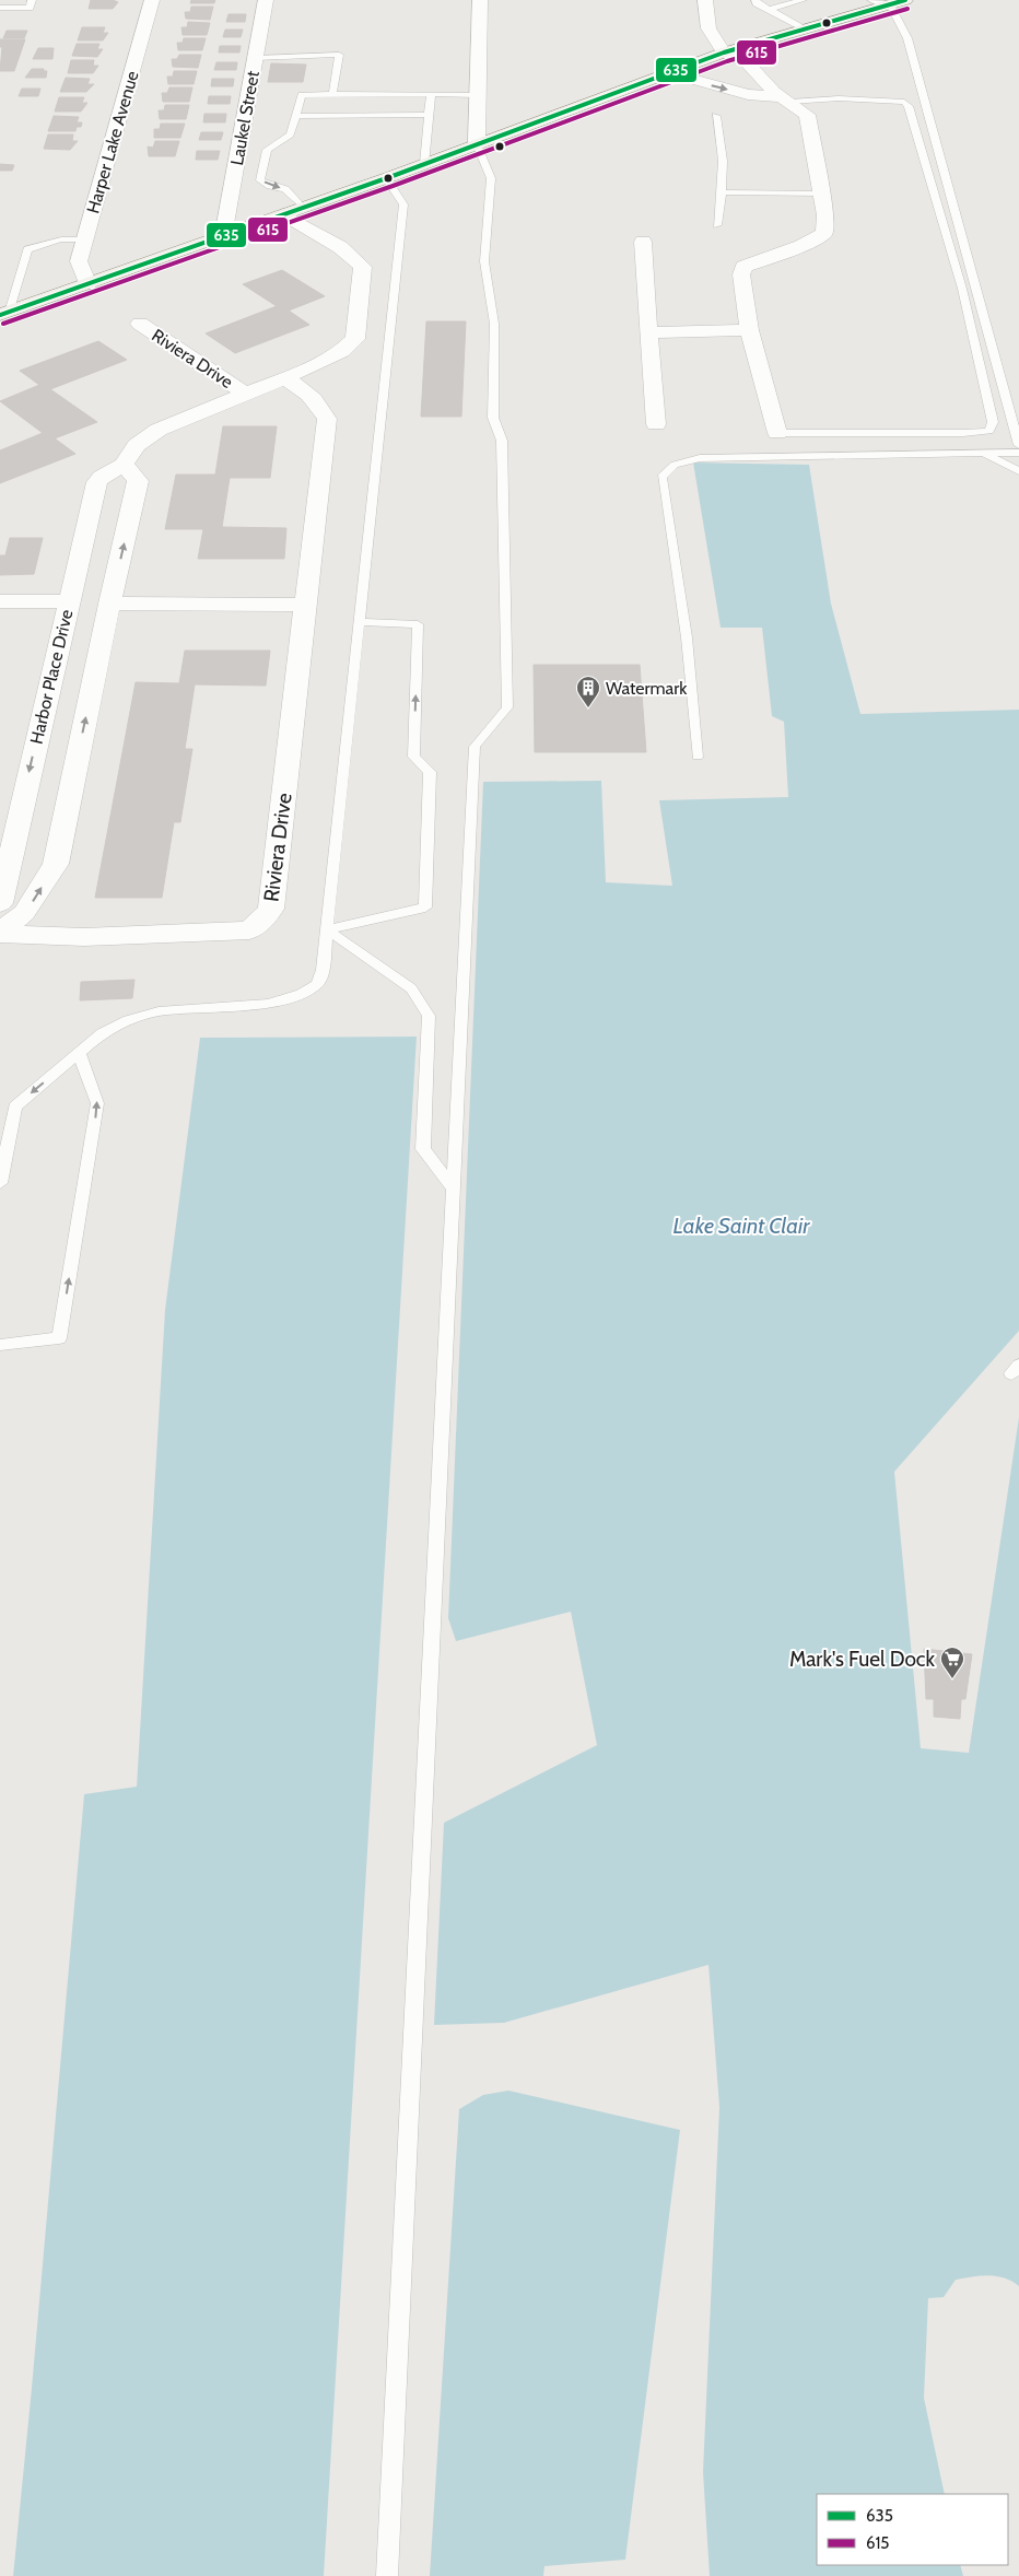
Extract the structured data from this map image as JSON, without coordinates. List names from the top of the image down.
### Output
{
  "streets": {
    "street": [
      "Laukel Street",
      "Harper Lake Avenue",
      "Riviera Drive",
      "Harbor Place Drive"
    ]
  },
  "crossings": [
    ["Riviera Drive", "Harbor Place Drive"]
  ],
  "one_way": ["Harbor Place Drive"],
  "water": ["Lake Saint Clair"],
  "places": {
    "building": ["Watermark"],
    "supermarket": ["Mark's Fuel Dock"]
  },
  "lines": ["transit line 635", "transit line 615"],
  "legend": ["635", "615"]
}
